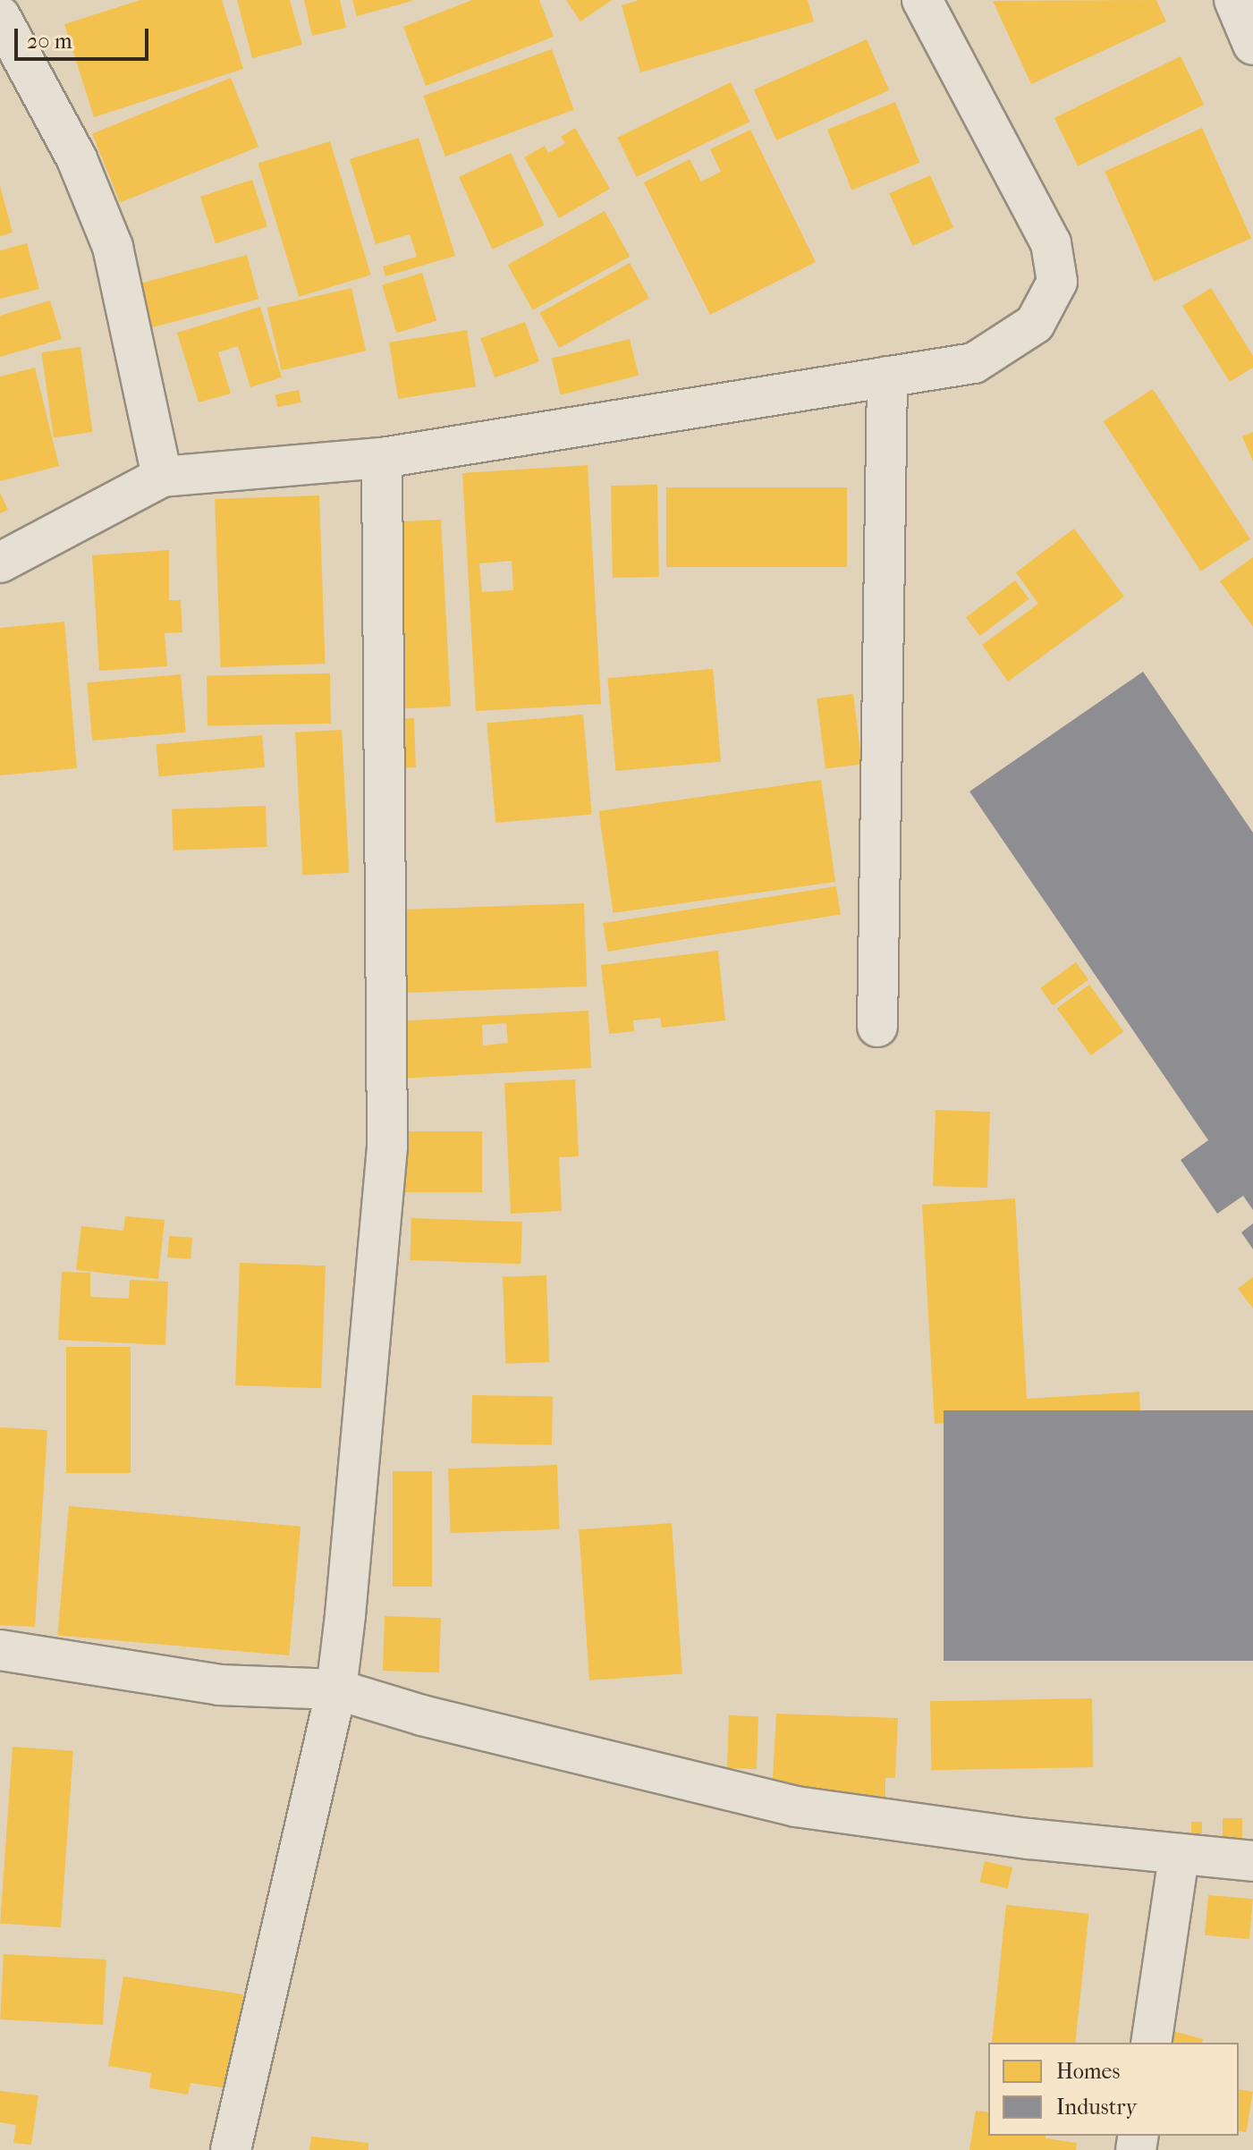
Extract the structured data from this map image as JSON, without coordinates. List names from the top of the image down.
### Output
{
  "legend": ["Homes", "Industry"],
  "scale_bar": "20 m"
}
